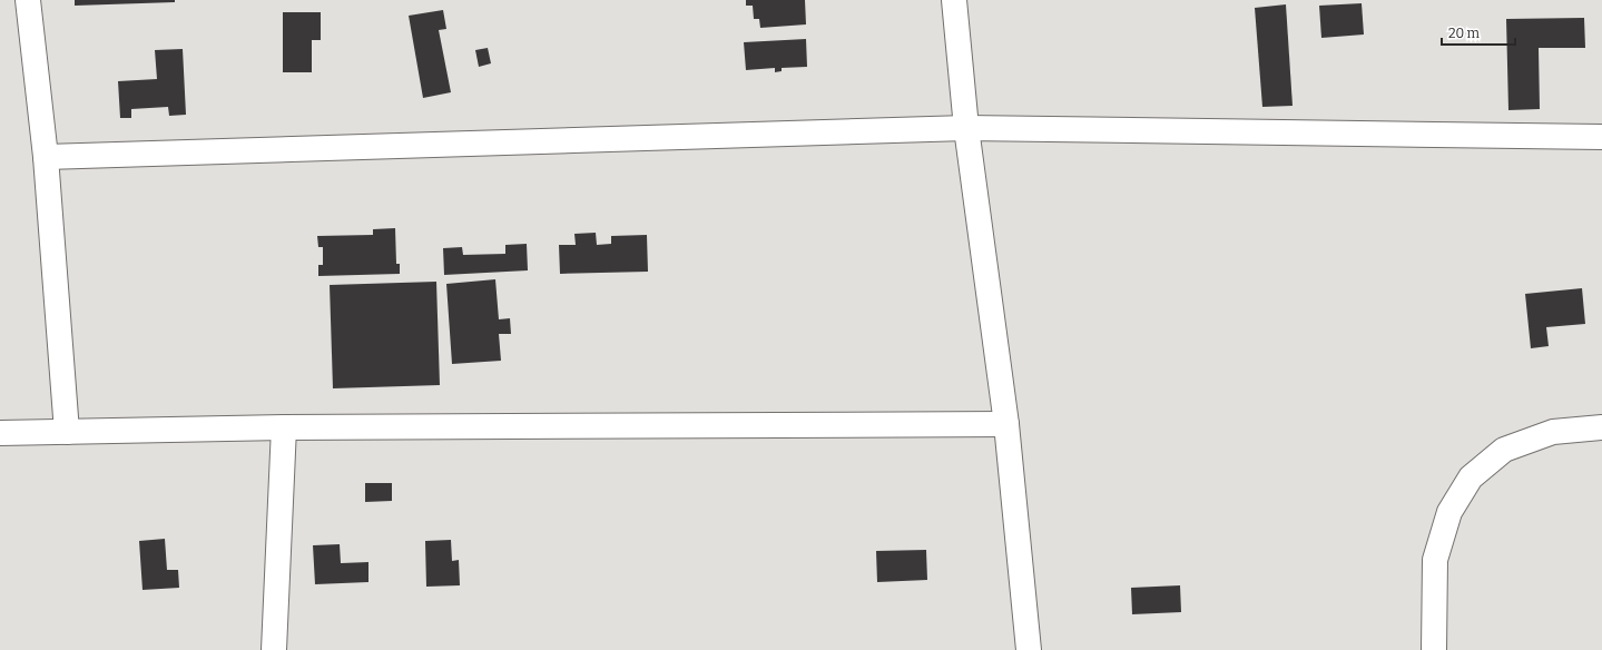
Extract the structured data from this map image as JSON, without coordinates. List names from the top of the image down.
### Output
{
  "scale_bar": "20 m"
}
